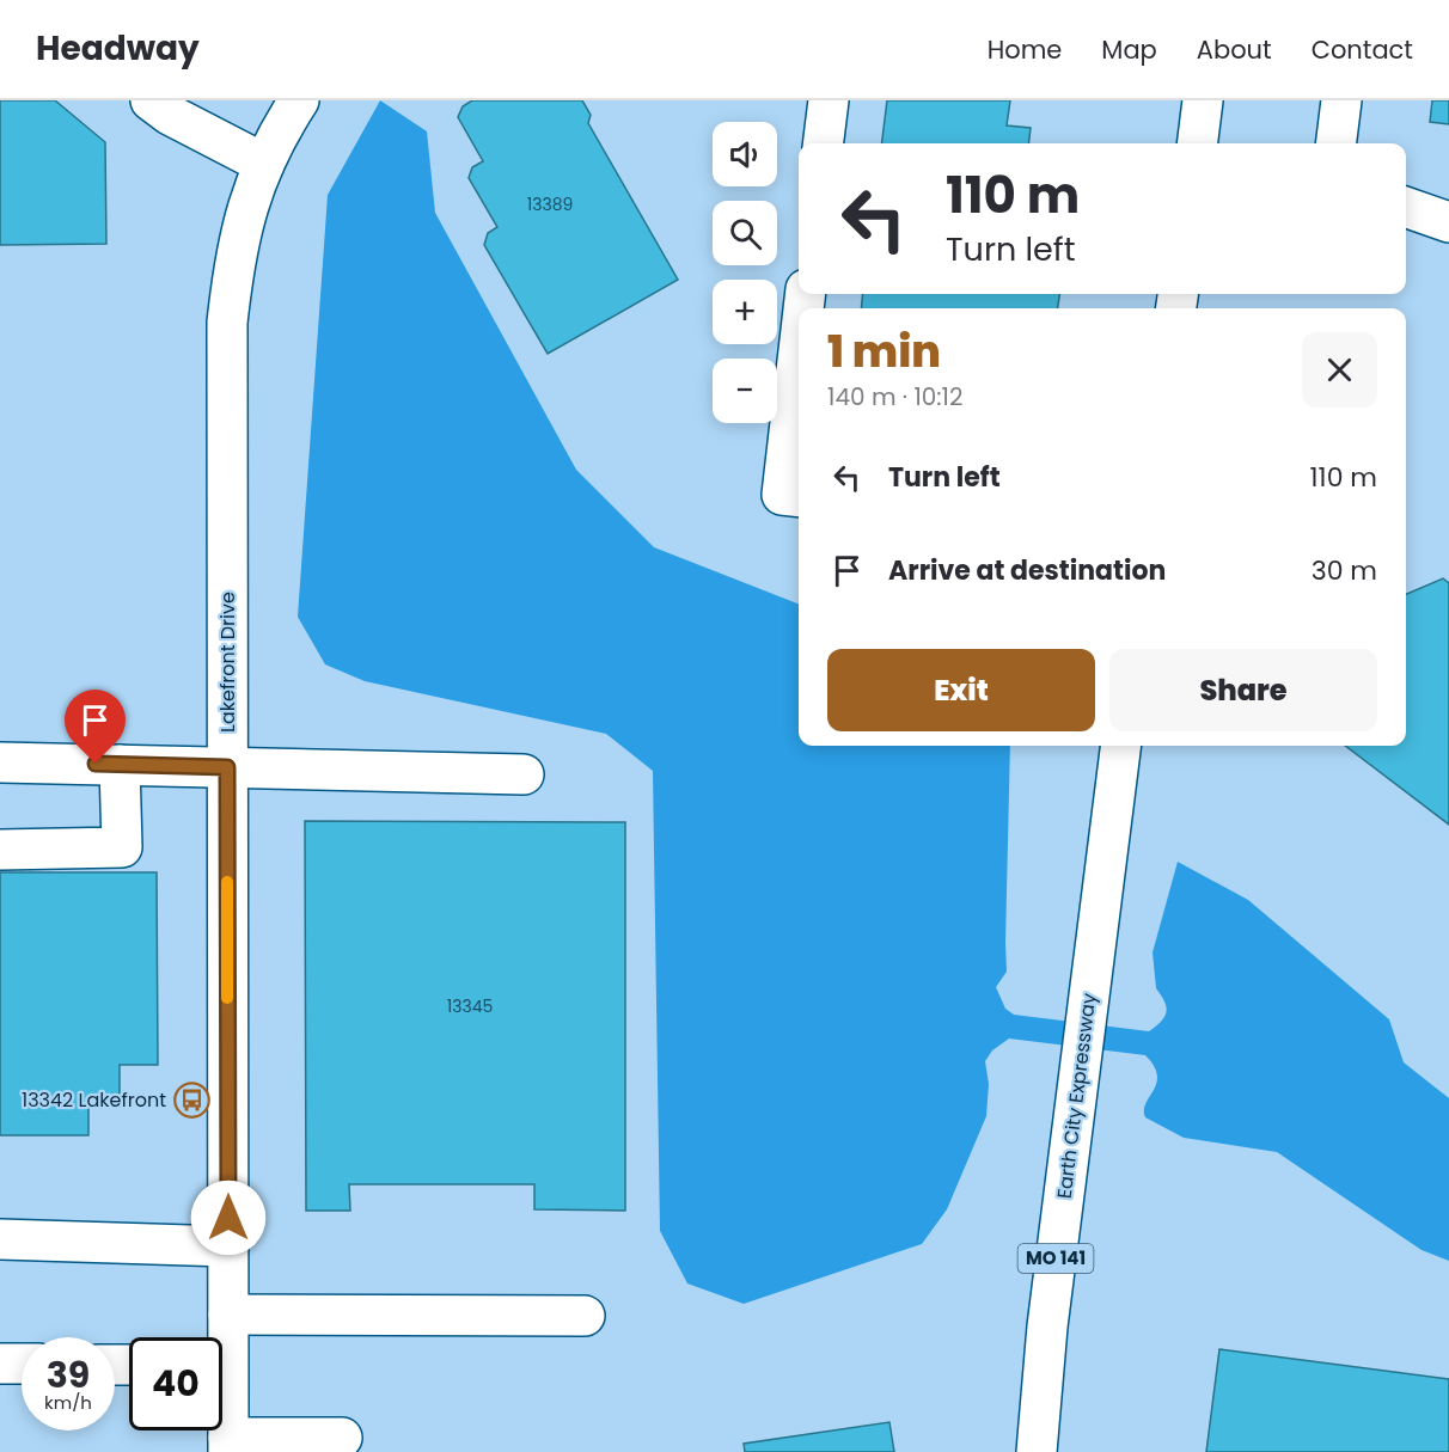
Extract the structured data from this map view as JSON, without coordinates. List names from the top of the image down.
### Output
{
  "streets": {
    "main road": ["Lakefront Drive", "Earth City Expressway", "MO 141"]
  },
  "places": {
    "bus stop": ["13342 Lakefront"]
  },
  "house_numbers": ["13389", "13345"],
  "page": {
    "header": "Headway",
    "nav": [
      "Home",
      "Map",
      "About",
      "Contact"
    ],
    "map_buttons": ["+", "−"],
    "turn": ["110 m", "Turn left"],
    "heading": ["1 min", "140 m · 10:12"],
    "list": [
      {
        "name": "Turn left",
        "value": "110 m"
      },
      {
        "name": "Arrive at destination",
        "value": "30 m"
      }
    ],
    "buttons": ["Exit", "Share"],
    "speed": "39 km/h",
    "limit": "40"
  }
}
